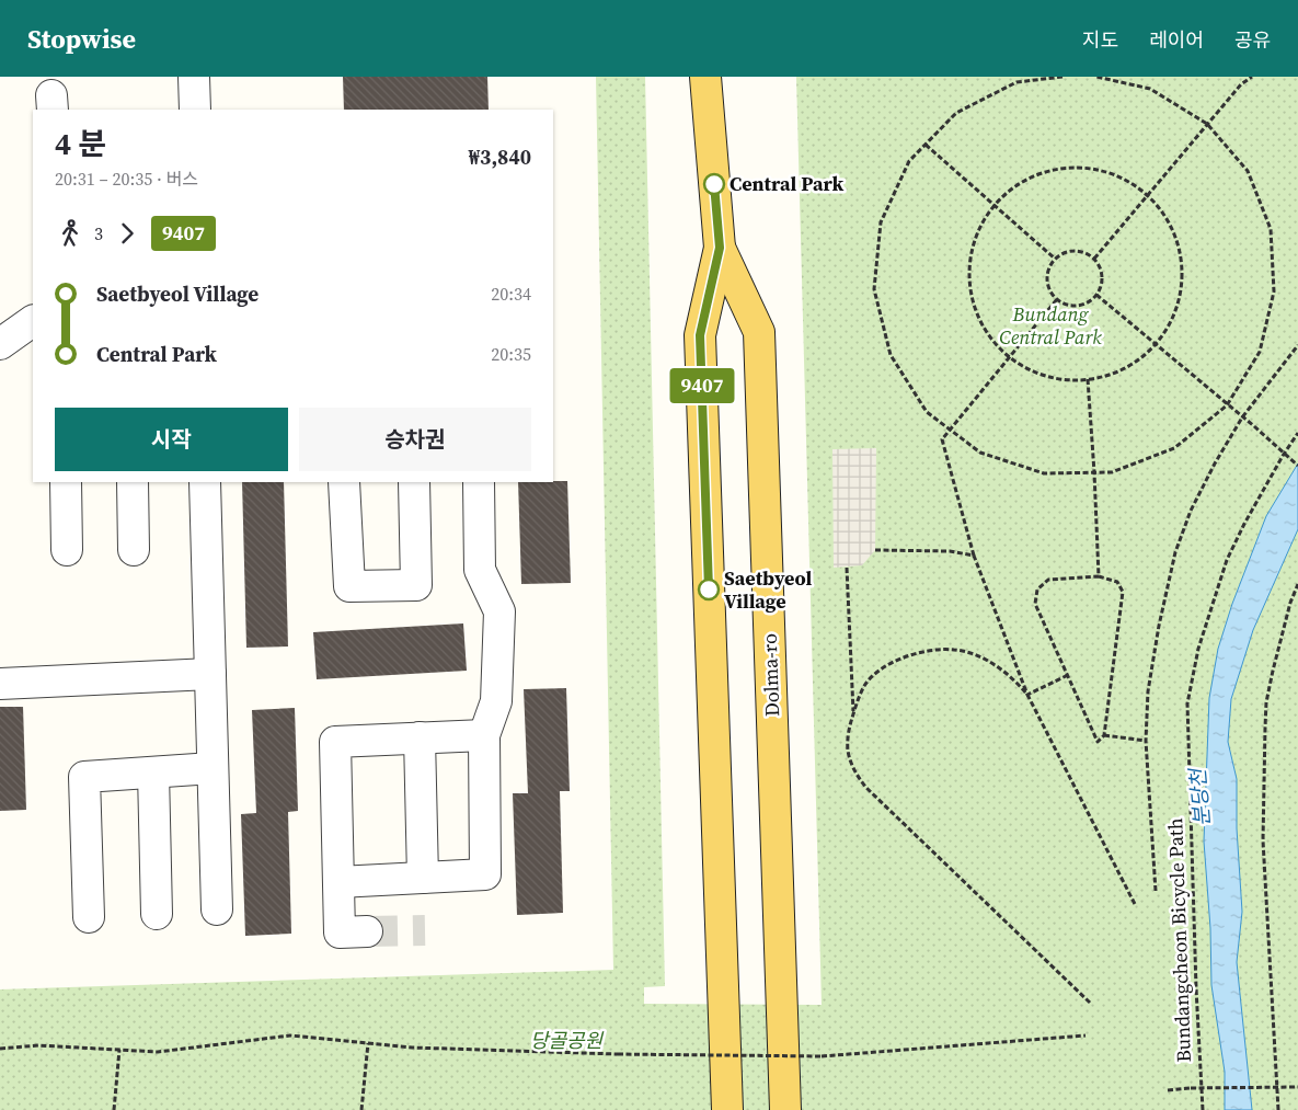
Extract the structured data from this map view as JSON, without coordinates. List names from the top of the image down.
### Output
{
  "streets": {
    "main road": ["Dolma-ro"],
    "path": ["Bundangcheon Bicycle Path"]
  },
  "water": ["분당천"],
  "parks": ["Bundang Central Park", "당골공원"],
  "places": ["Central Park", "Saetbyeol Village"],
  "lines": ["bus line 9407"],
  "page": {
    "header": "Stopwise",
    "nav": ["지도", "레이어", "공유"],
    "on_map": "9407",
    "heading": ["4 분", "20:31 – 20:35 · 버스", "₩3,840"],
    "legs": ["3", "9407"],
    "list": [
      {
        "name": "Saetbyeol Village",
        "value": "20:34"
      },
      {
        "name": "Central Park",
        "value": "20:35"
      }
    ],
    "buttons": ["시작", "승차권"]
  }
}
